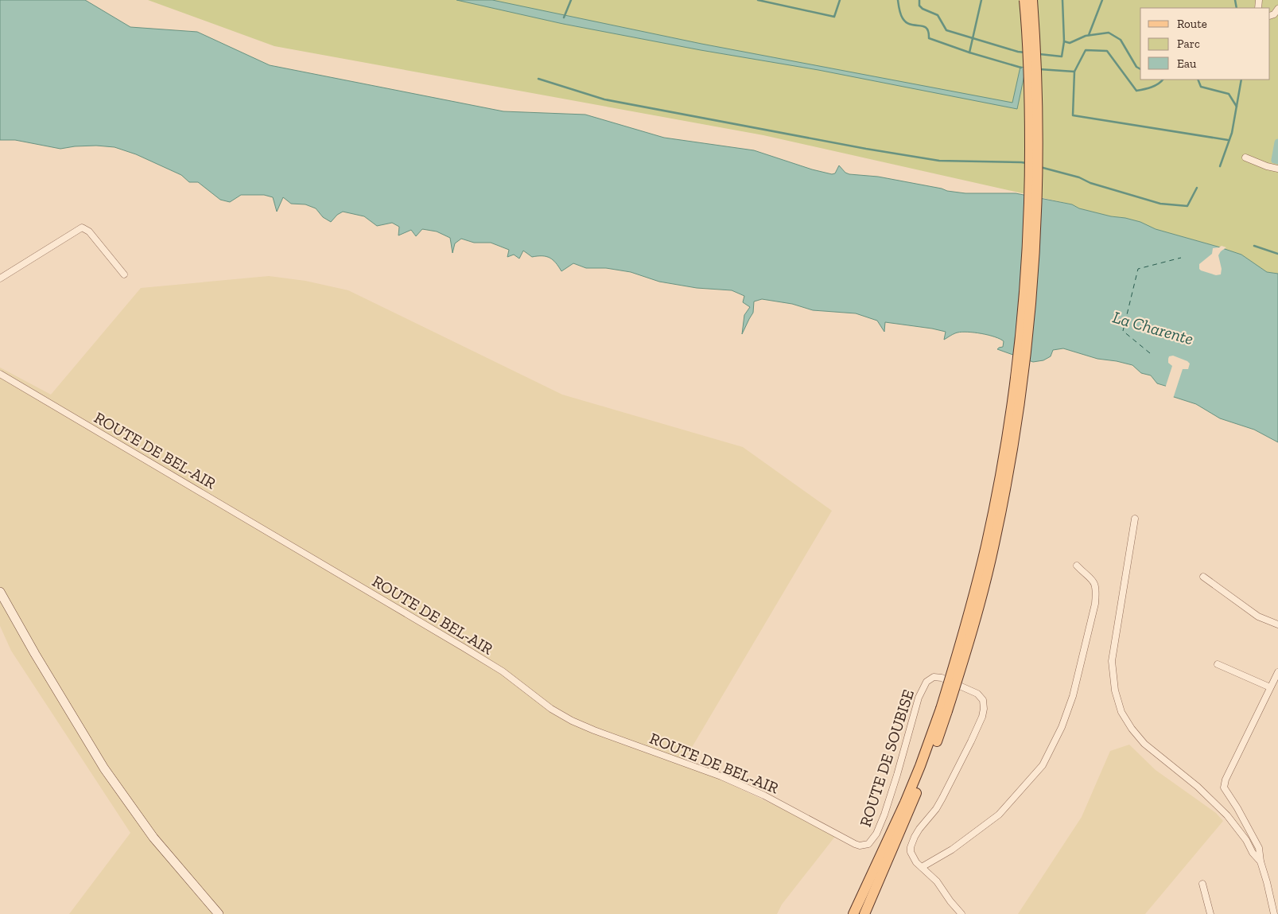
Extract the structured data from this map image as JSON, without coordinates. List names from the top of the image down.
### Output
{
  "streets": {
    "street": ["ROUTE DE BEL-AIR", "ROUTE DE SOUBISE"]
  },
  "crossings": [
    ["ROUTE DE BEL-AIR", "ROUTE DE SOUBISE"]
  ],
  "water": ["La Charente"],
  "legend": ["Route", "Parc", "Eau"]
}
